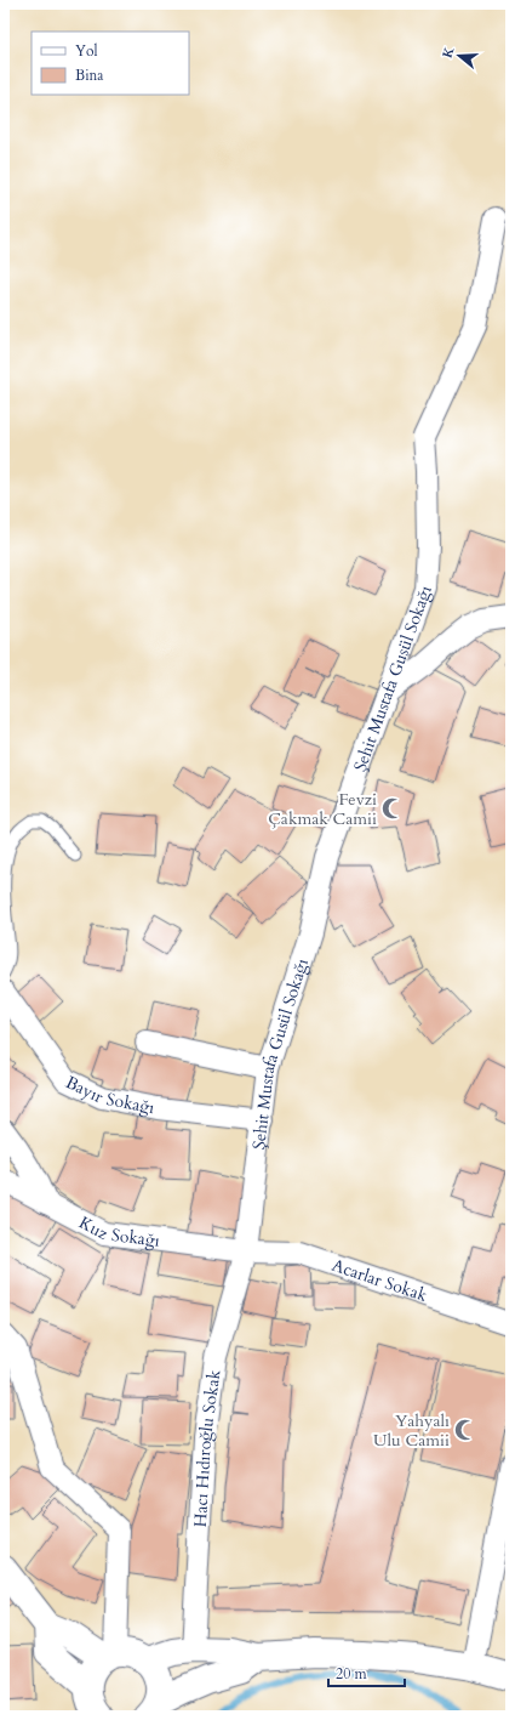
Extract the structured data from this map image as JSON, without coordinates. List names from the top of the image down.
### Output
{
  "streets": {
    "street": [
      "Şehit Mustafa Gusül Sokağı",
      "Bayır Sokağı",
      "Kuz Sokağı",
      "Acarlar Sokak",
      "Hacı Hıdıroğlu Sokak"
    ]
  },
  "crossings": [
    ["Şehit Mustafa Gusül Sokağı", "Bayır Sokağı"],
    ["Şehit Mustafa Gusül Sokağı", "Kuz Sokağı"],
    ["Şehit Mustafa Gusül Sokağı", "Acarlar Sokak"],
    ["Şehit Mustafa Gusül Sokağı", "Hacı Hıdıroğlu Sokak"],
    ["Kuz Sokağı", "Acarlar Sokak"],
    ["Kuz Sokağı", "Hacı Hıdıroğlu Sokak"],
    ["Acarlar Sokak", "Hacı Hıdıroğlu Sokak"]
  ],
  "places": {
    "mosque": ["Fevzi Çakmak Camii", "Yahyalı Ulu Camii"]
  },
  "legend": ["Yol", "Bina"],
  "scale_bar": "20 m",
  "north": "left"
}
